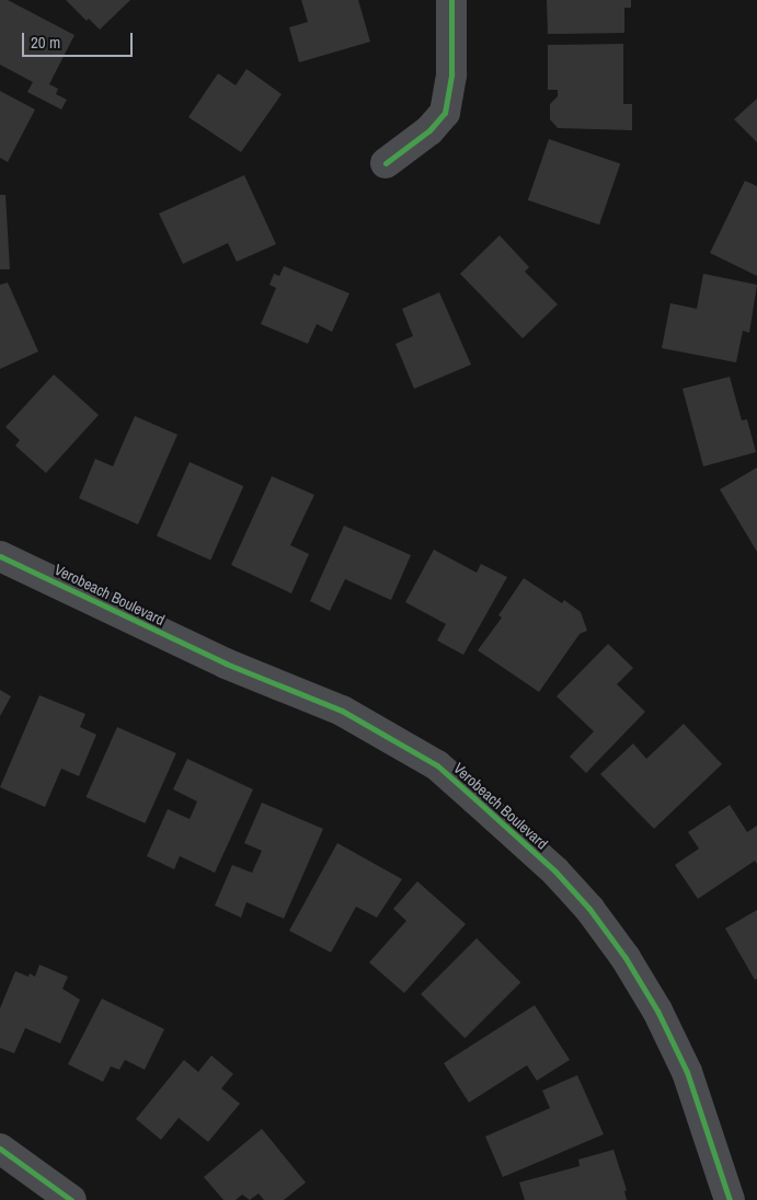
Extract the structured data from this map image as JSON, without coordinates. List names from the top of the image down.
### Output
{
  "streets": {
    "street": ["Verobeach Boulevard"]
  },
  "scale_bar": "20 m"
}
